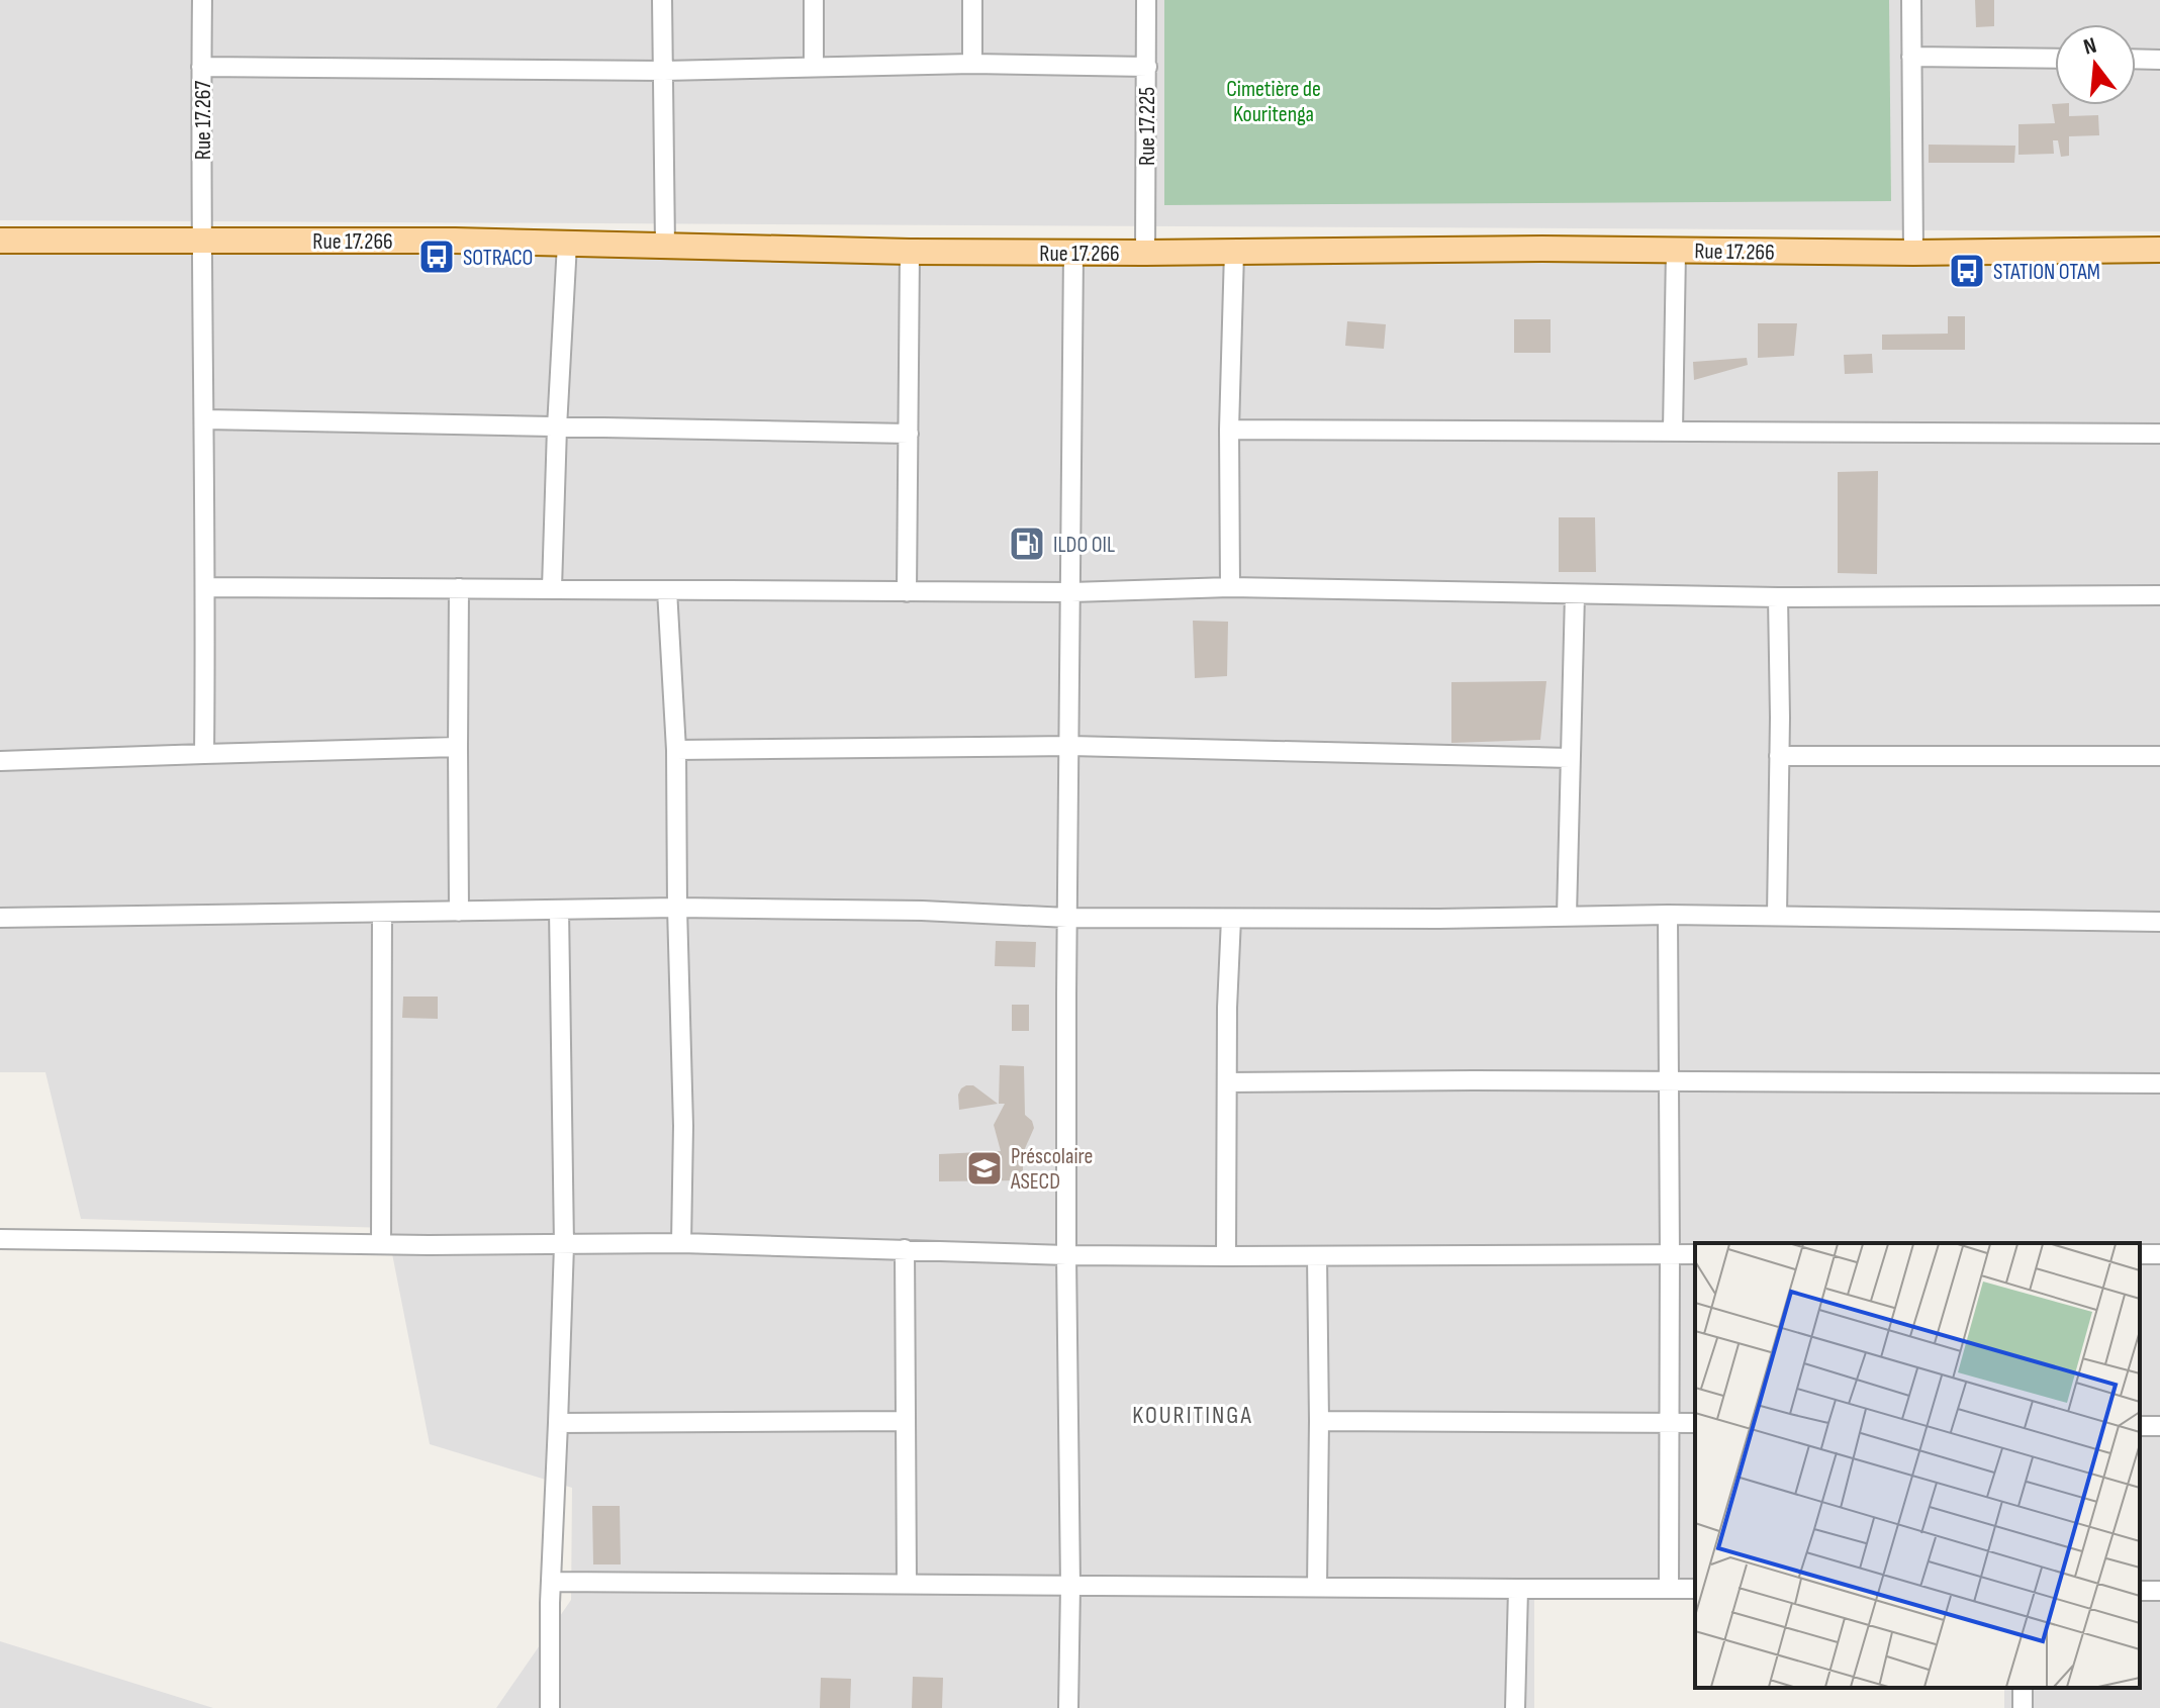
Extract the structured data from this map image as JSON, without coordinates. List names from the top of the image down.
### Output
{
  "streets": {
    "main road": ["Rue 17.266"],
    "street": ["Rue 17.267", "Rue 17.225"]
  },
  "crossings": [
    ["Rue 17.267", "Rue 17.266"],
    ["Rue 17.225", "Rue 17.266"]
  ],
  "districts": ["KOURITINGA"],
  "parks": ["Cimetière de Kouritenga"],
  "places": {
    "bus stop": ["SOTRACO", "STATION OTAM"],
    "fuel station": ["ILDO OIL"],
    "school or university": ["Préscolaire ASECD"]
  },
  "north": "top"
}
